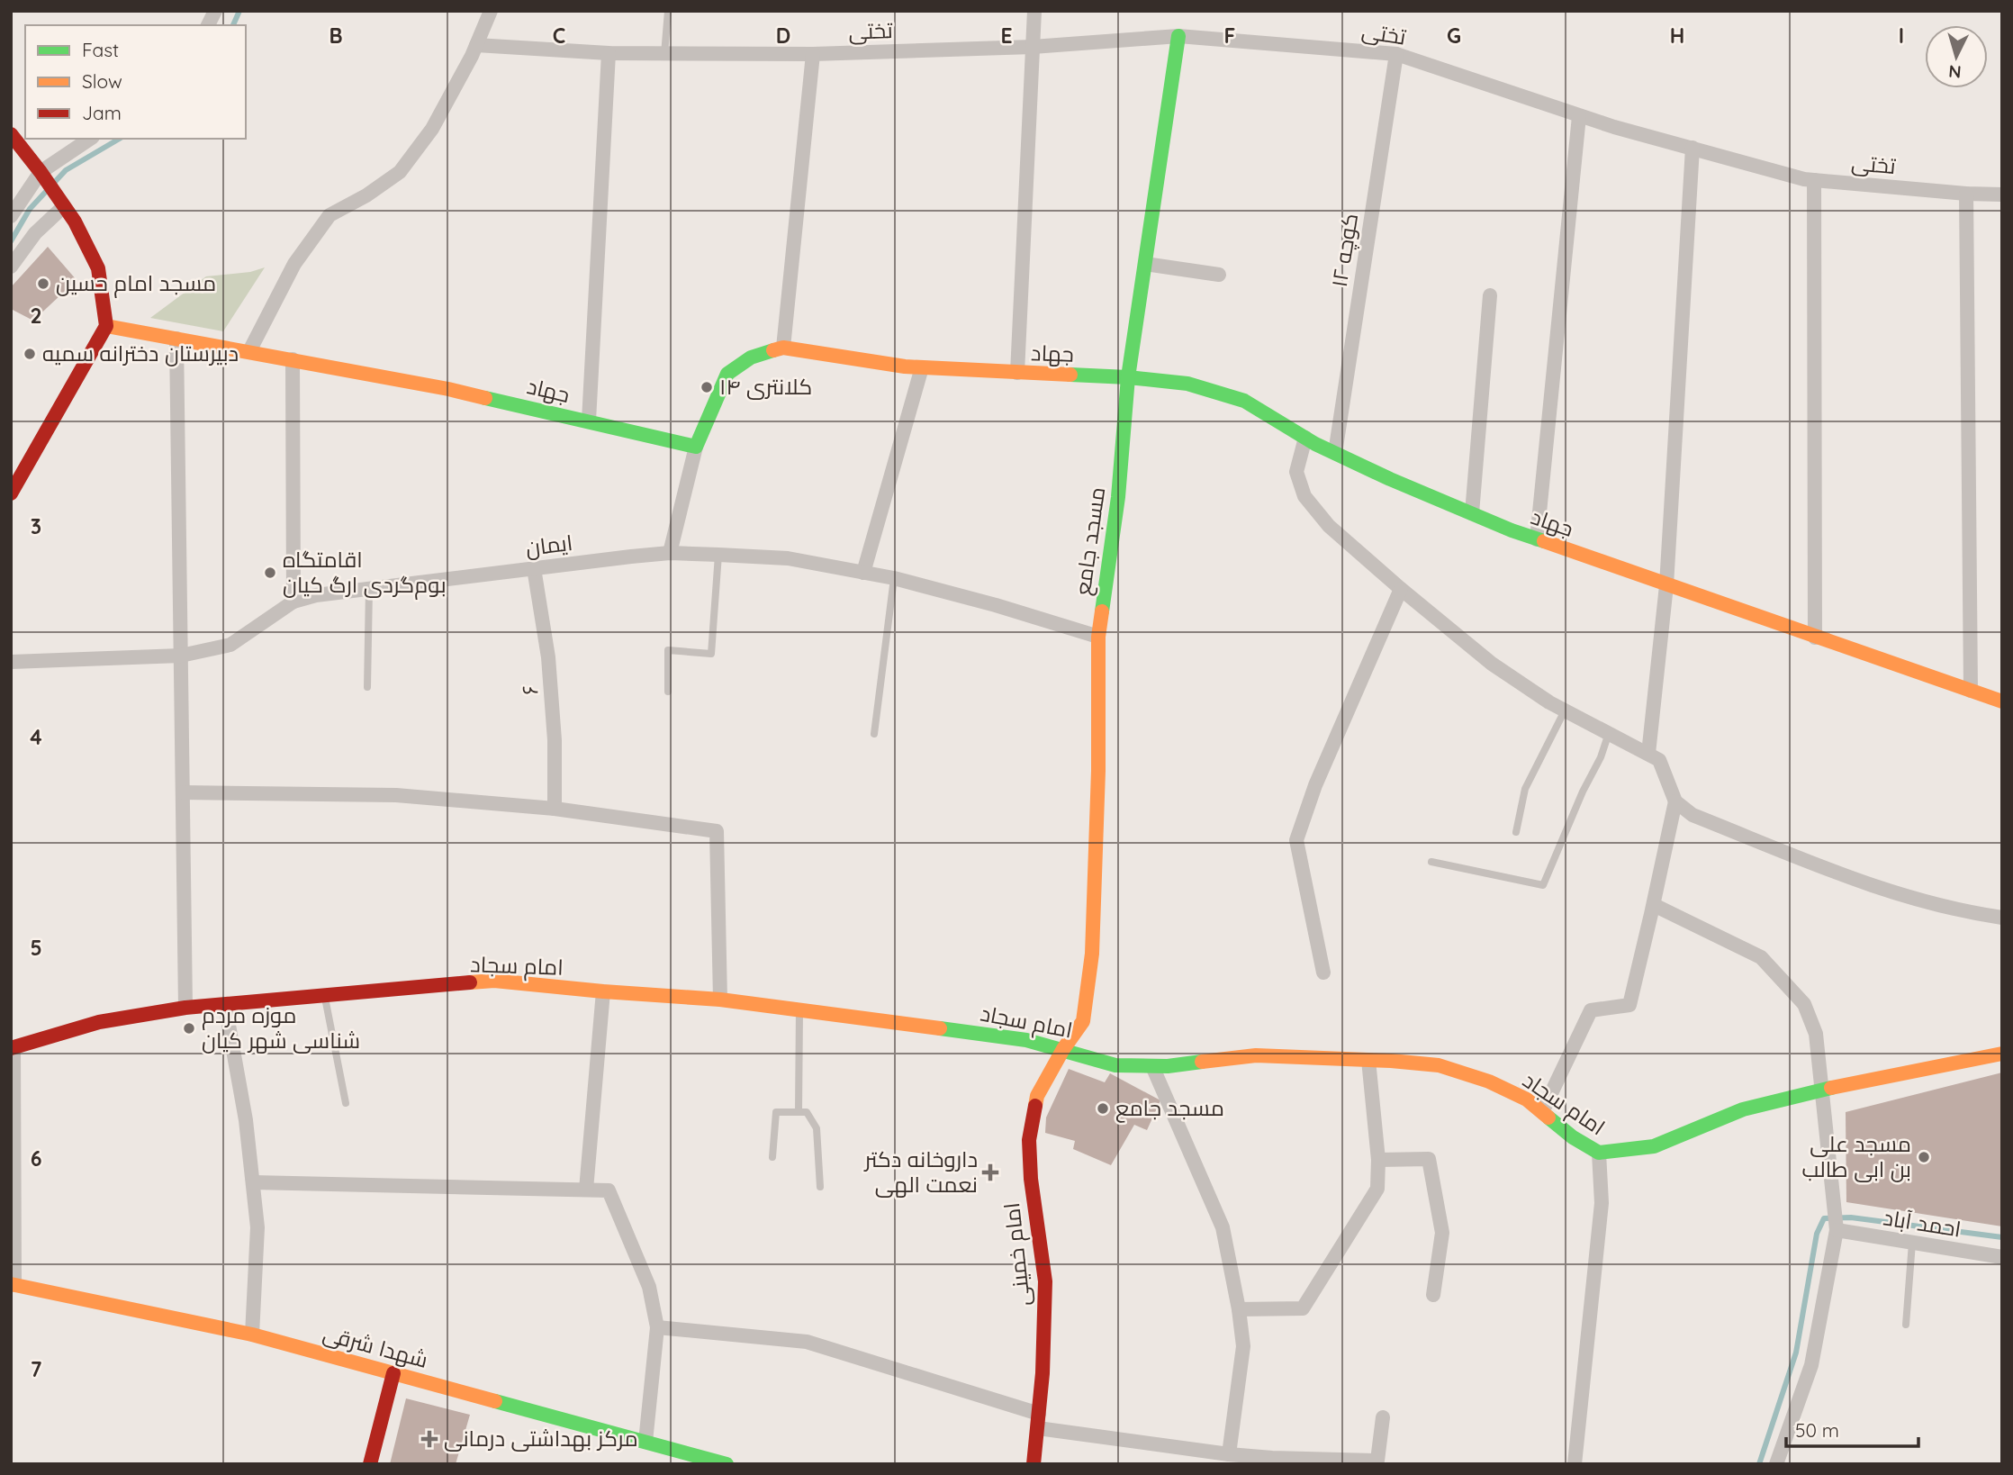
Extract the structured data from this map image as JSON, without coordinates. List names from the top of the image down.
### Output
{
  "streets": {
    "street": [
      "تختی",
      "کوچه ۱۲",
      "جهاد",
      "مسجد جامع",
      "ایمان",
      "۶",
      "امام سجاد",
      "احمد آباد",
      "امام خمینی",
      "شهدا شرقی"
    ]
  },
  "crossings": [
    ["تختی", "کوچه ۱۲"],
    ["تختی", "مسجد جامع"],
    ["کوچه ۱۲", "جهاد"],
    ["جهاد", "مسجد جامع"],
    ["مسجد جامع", "ایمان"],
    ["مسجد جامع", "امام سجاد"],
    ["مسجد جامع", "امام خمینی"],
    ["ایمان", "۶"],
    ["امام سجاد", "امام خمینی"]
  ],
  "places": {
    "other": [
      "مسجد امام حسین",
      "دبیرستان دخترانه سمیه",
      "کلانتری ۱۴",
      "اقامتگاه بوم‌گردی ارگ کیان",
      "موزه مردم شناسی شهر کیان",
      "مسجد جامع",
      "مسجد علی بن ابی طالب"
    ],
    "health": ["داروخانه دکتر نعمت الهی", "مرکز بهداشتی درمانی"]
  },
  "legend": ["Fast", "Slow", "Jam"],
  "scale_bar": "50 m",
  "north": "bottom",
  "grid": {
    "columns": [
      "B",
      "C",
      "D",
      "E",
      "F",
      "G",
      "H",
      "I"
    ],
    "rows": [
      "2",
      "3",
      "4",
      "5",
      "6",
      "7"
    ]
  }
}
